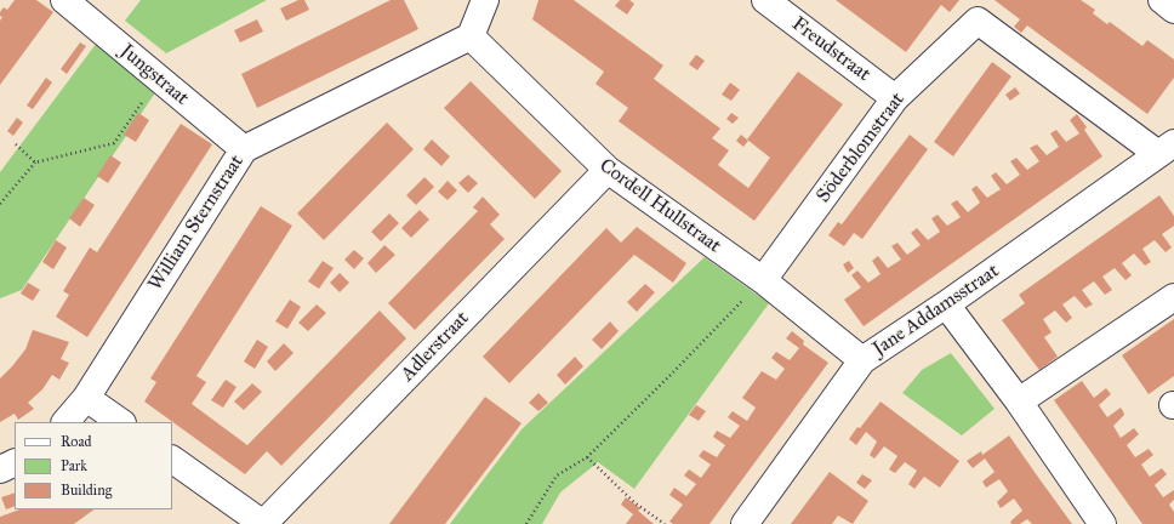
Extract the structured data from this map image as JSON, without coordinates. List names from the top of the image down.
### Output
{
  "streets": {
    "street": [
      "Freudstraat",
      "Jungstraat",
      "Söderblomstraat",
      "Cordell Hullstraat",
      "William Sternstraat",
      "Jane Addamsstraat",
      "Adlerstraat"
    ]
  },
  "crossings": [
    ["Freudstraat", "Söderblomstraat"],
    ["Jungstraat", "William Sternstraat"],
    ["Söderblomstraat", "Cordell Hullstraat"],
    ["Söderblomstraat", "Jane Addamsstraat"],
    ["Cordell Hullstraat", "William Sternstraat"],
    ["Cordell Hullstraat", "Jane Addamsstraat"],
    ["Cordell Hullstraat", "Adlerstraat"]
  ],
  "legend": ["Road", "Park", "Building"]
}
